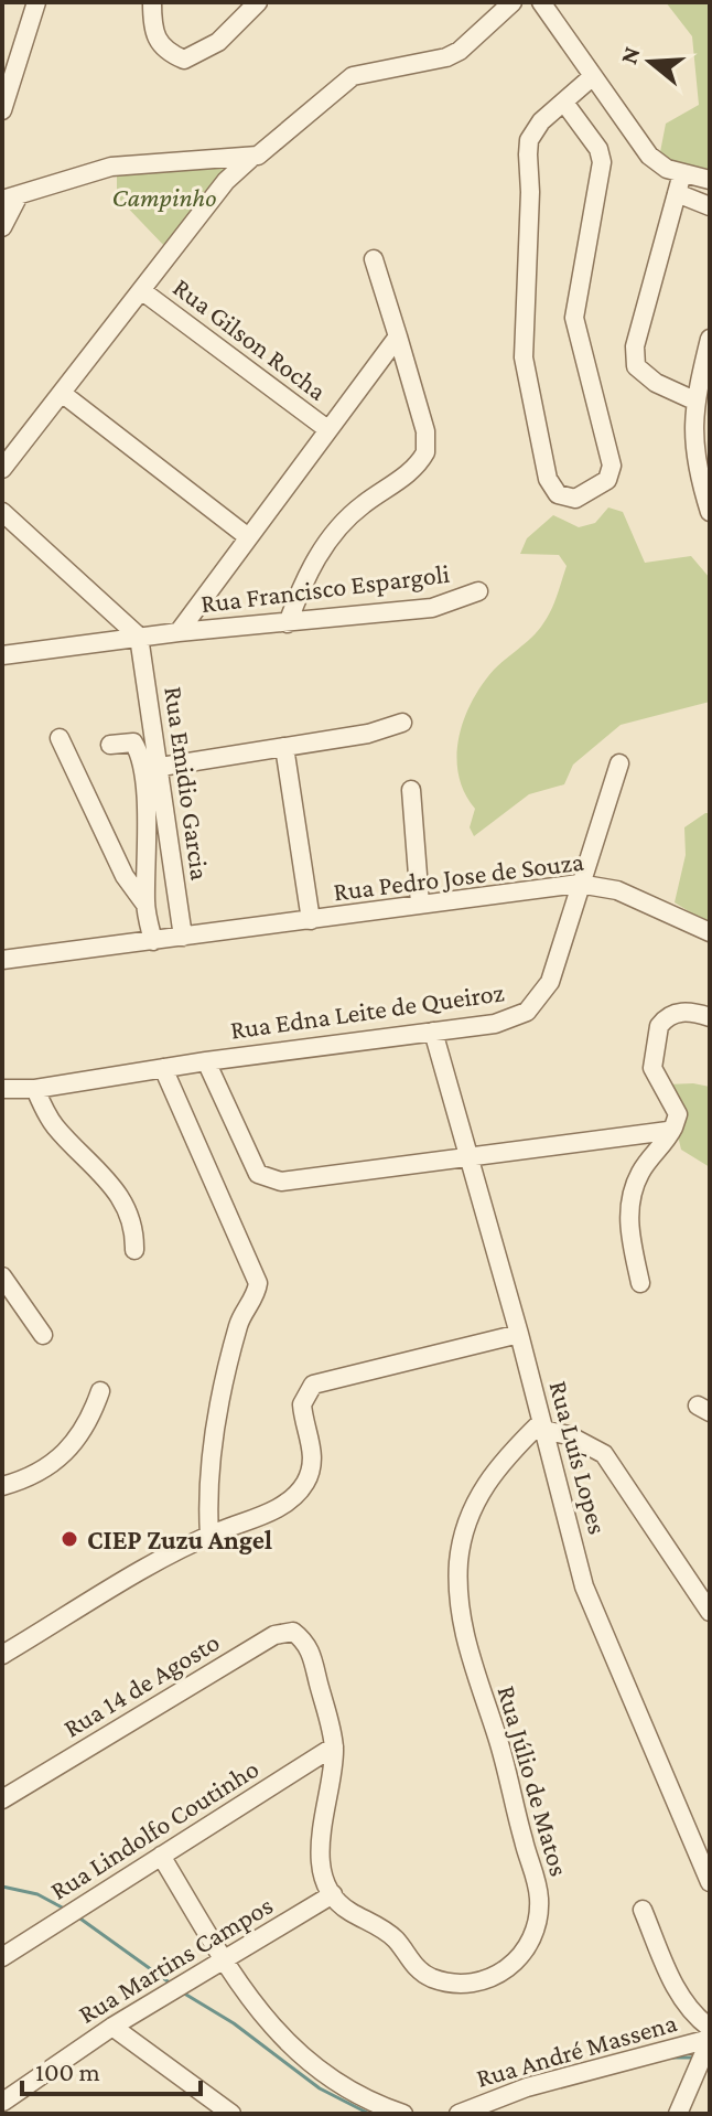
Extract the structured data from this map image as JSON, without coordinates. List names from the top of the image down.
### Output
{
  "streets": {
    "street": [
      "Rua Gilson Rocha",
      "Rua Francisco Espargoli",
      "Rua Emidio Garcia",
      "Rua Pedro Jose de Souza",
      "Rua Edna Leite de Queiroz",
      "Rua Luís Lopes",
      "Rua 14 de Agosto",
      "Rua Júlio de Matos",
      "Rua Lindolfo Coutinho",
      "Rua Martins Campos",
      "Rua André Massena"
    ]
  },
  "crossings": [
    ["Rua Gilson Rocha", "Rua Francisco Espargoli"],
    ["Rua Francisco Espargoli", "Rua Emidio Garcia"],
    ["Rua Emidio Garcia", "Rua Pedro Jose de Souza"],
    ["Rua Pedro Jose de Souza", "Rua Edna Leite de Queiroz"],
    ["Rua Edna Leite de Queiroz", "Rua Luís Lopes"],
    ["Rua Luís Lopes", "Rua Júlio de Matos"],
    ["Rua 14 de Agosto", "Rua Lindolfo Coutinho"],
    ["Rua Júlio de Matos", "Rua Martins Campos"]
  ],
  "parks": ["Campinho"],
  "places": ["CIEP Zuzu Angel"],
  "scale_bar": "100 m",
  "north": "left"
}
